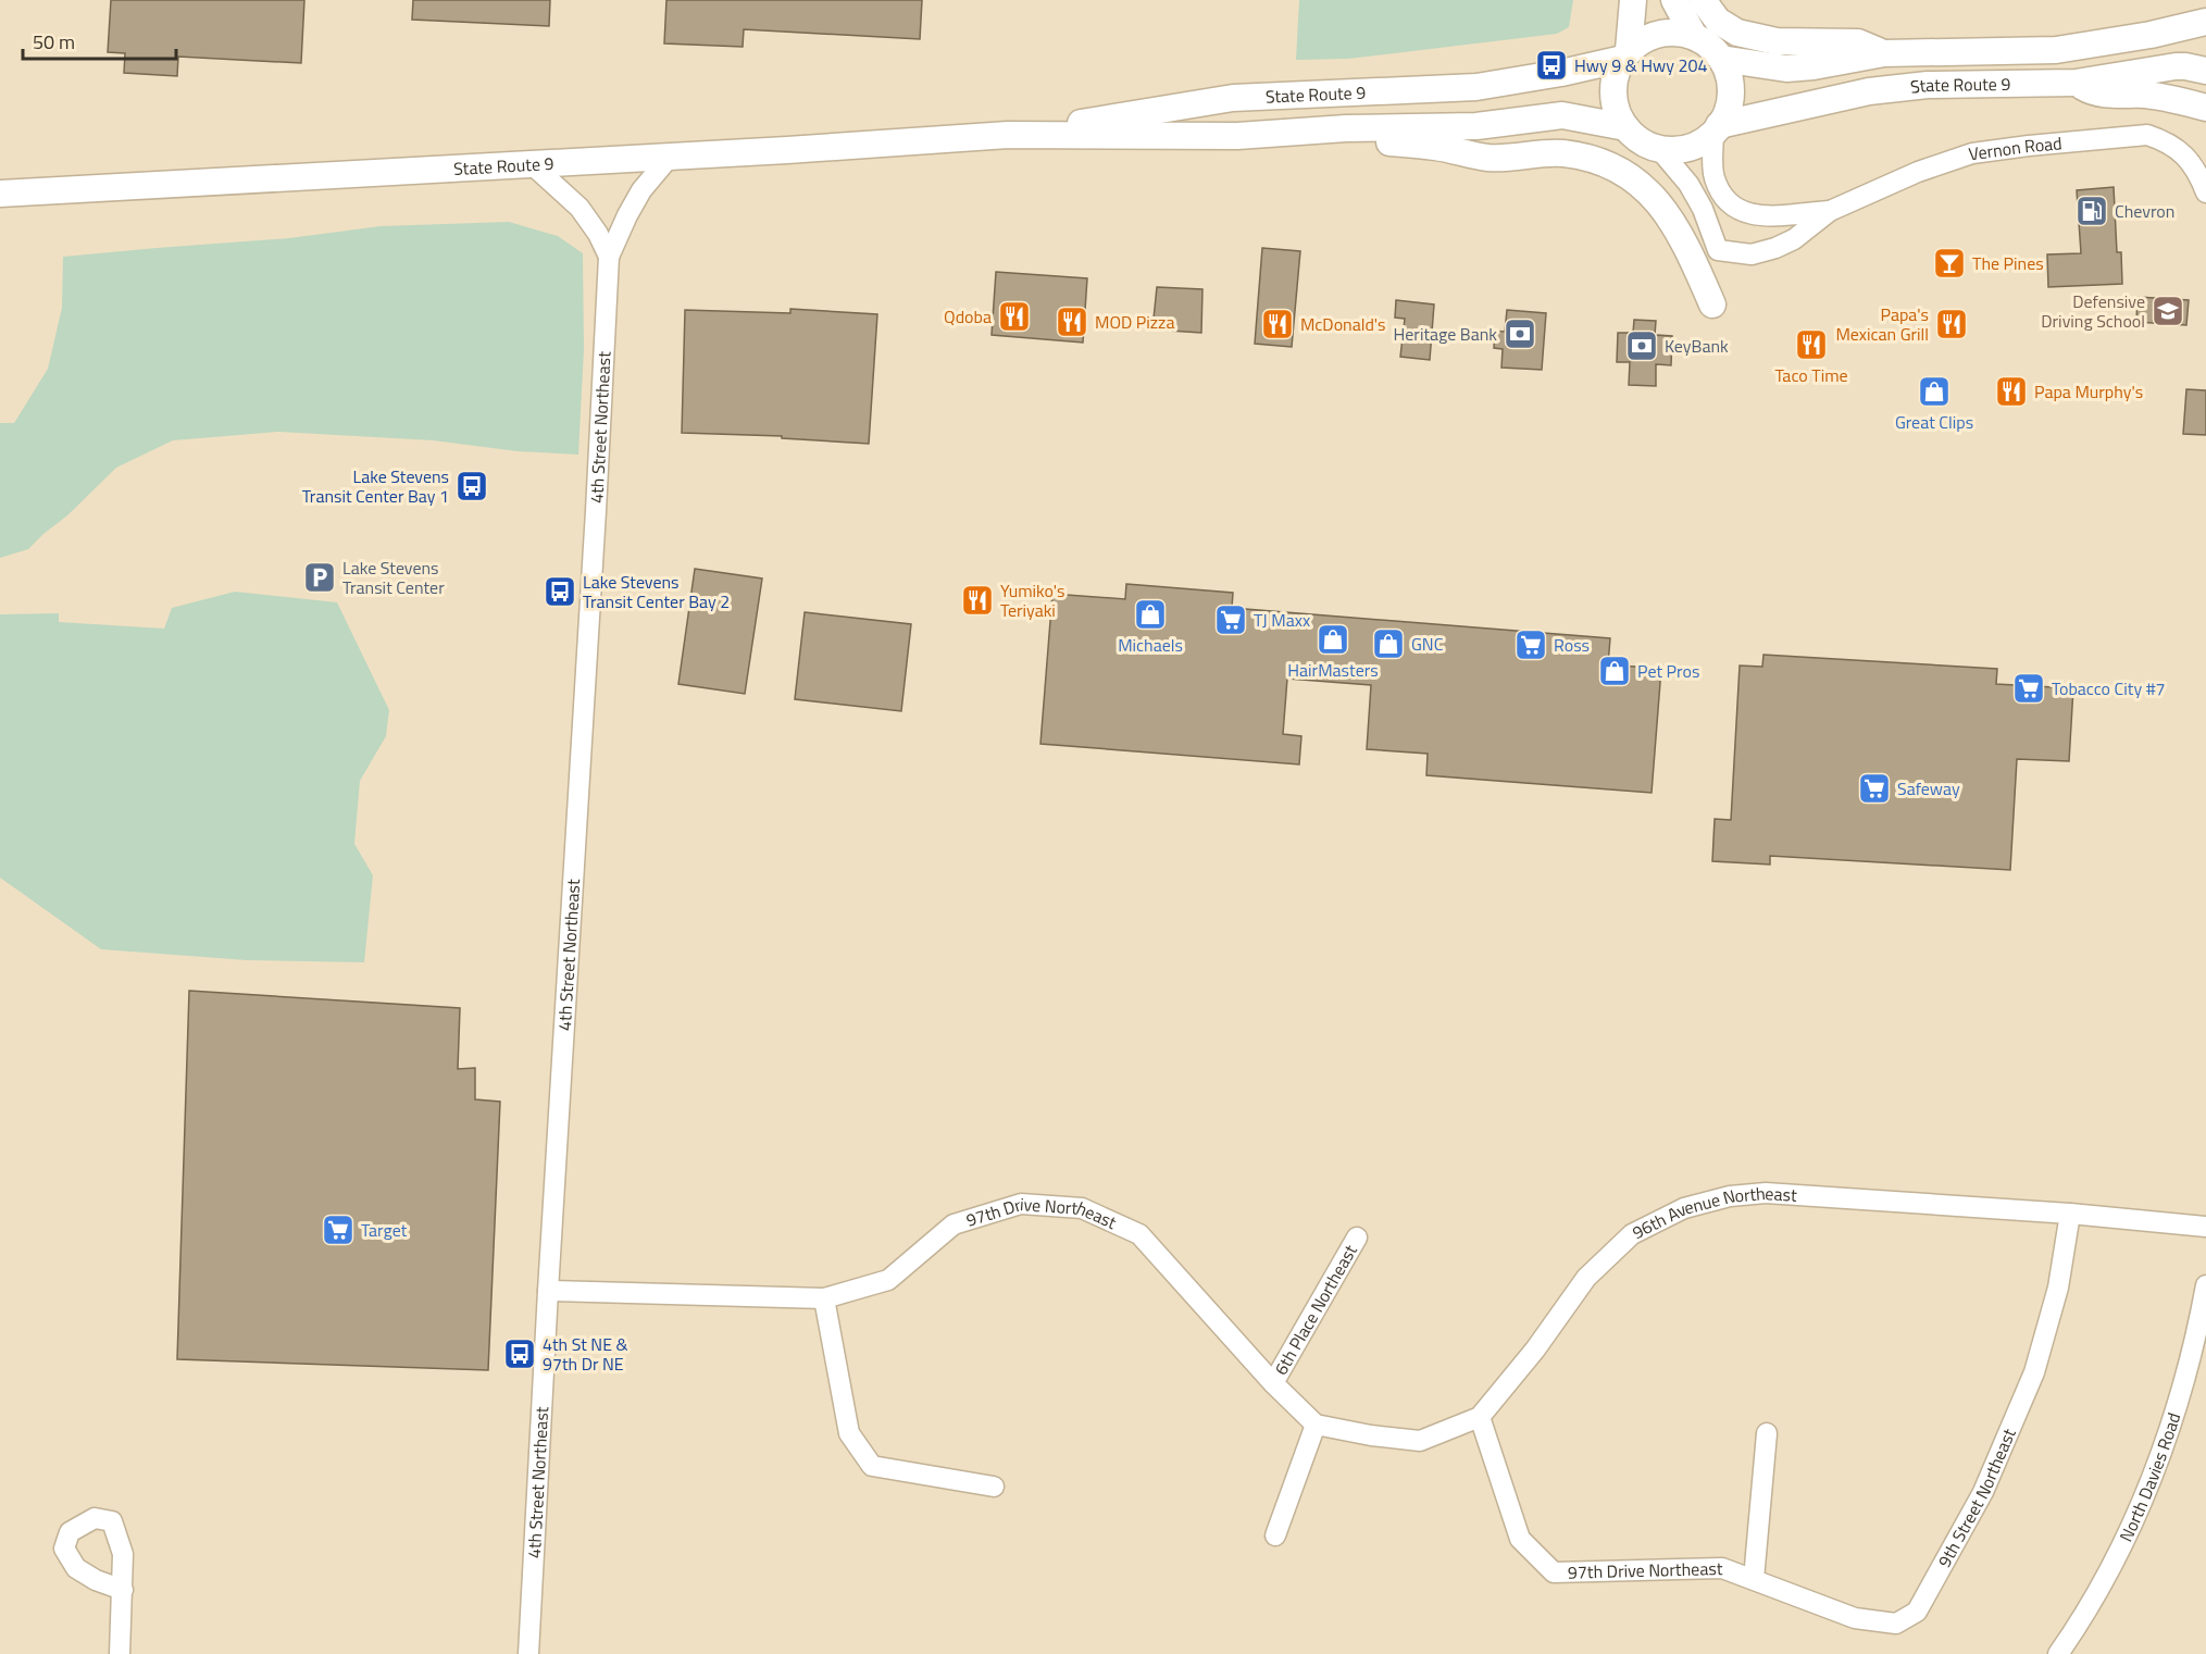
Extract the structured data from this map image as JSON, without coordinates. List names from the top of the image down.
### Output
{
  "streets": {
    "main road": ["State Route 9"],
    "street": [
      "Vernon Road",
      "4th Street Northeast",
      "96th Avenue Northeast",
      "97th Drive Northeast",
      "6th Place Northeast",
      "North Davies Road",
      "9th Street Northeast"
    ]
  },
  "crossings": [
    ["State Route 9", "Vernon Road"],
    ["4th Street Northeast", "97th Drive Northeast"],
    ["96th Avenue Northeast", "97th Drive Northeast"],
    ["96th Avenue Northeast", "9th Street Northeast"],
    ["97th Drive Northeast", "6th Place Northeast"],
    ["97th Drive Northeast", "9th Street Northeast"]
  ],
  "places": {
    "bus stop": [
      "Hwy 9 & Hwy 204",
      "Lake Stevens Transit Center Bay 1",
      "Lake Stevens Transit Center Bay 2",
      "4th St NE & 97th Dr NE"
    ],
    "fuel station": ["Chevron"],
    "bar": ["The Pines"],
    "school or university": ["Defensive Driving School"],
    "restaurant": [
      "Qdoba",
      "MOD Pizza",
      "McDonald's",
      "Papa's Mexican Grill",
      "Taco Time",
      "Papa Murphy's",
      "Yumiko's Teriyaki"
    ],
    "bank": ["Heritage Bank", "KeyBank"],
    "shop": [
      "Great Clips",
      "Michaels",
      "HairMasters",
      "GNC",
      "Pet Pros"
    ],
    "parking": ["Lake Stevens Transit Center"],
    "supermarket": [
      "TJ Maxx",
      "Ross",
      "Tobacco City #7",
      "Safeway",
      "Target"
    ]
  },
  "scale_bar": "50 m"
}
